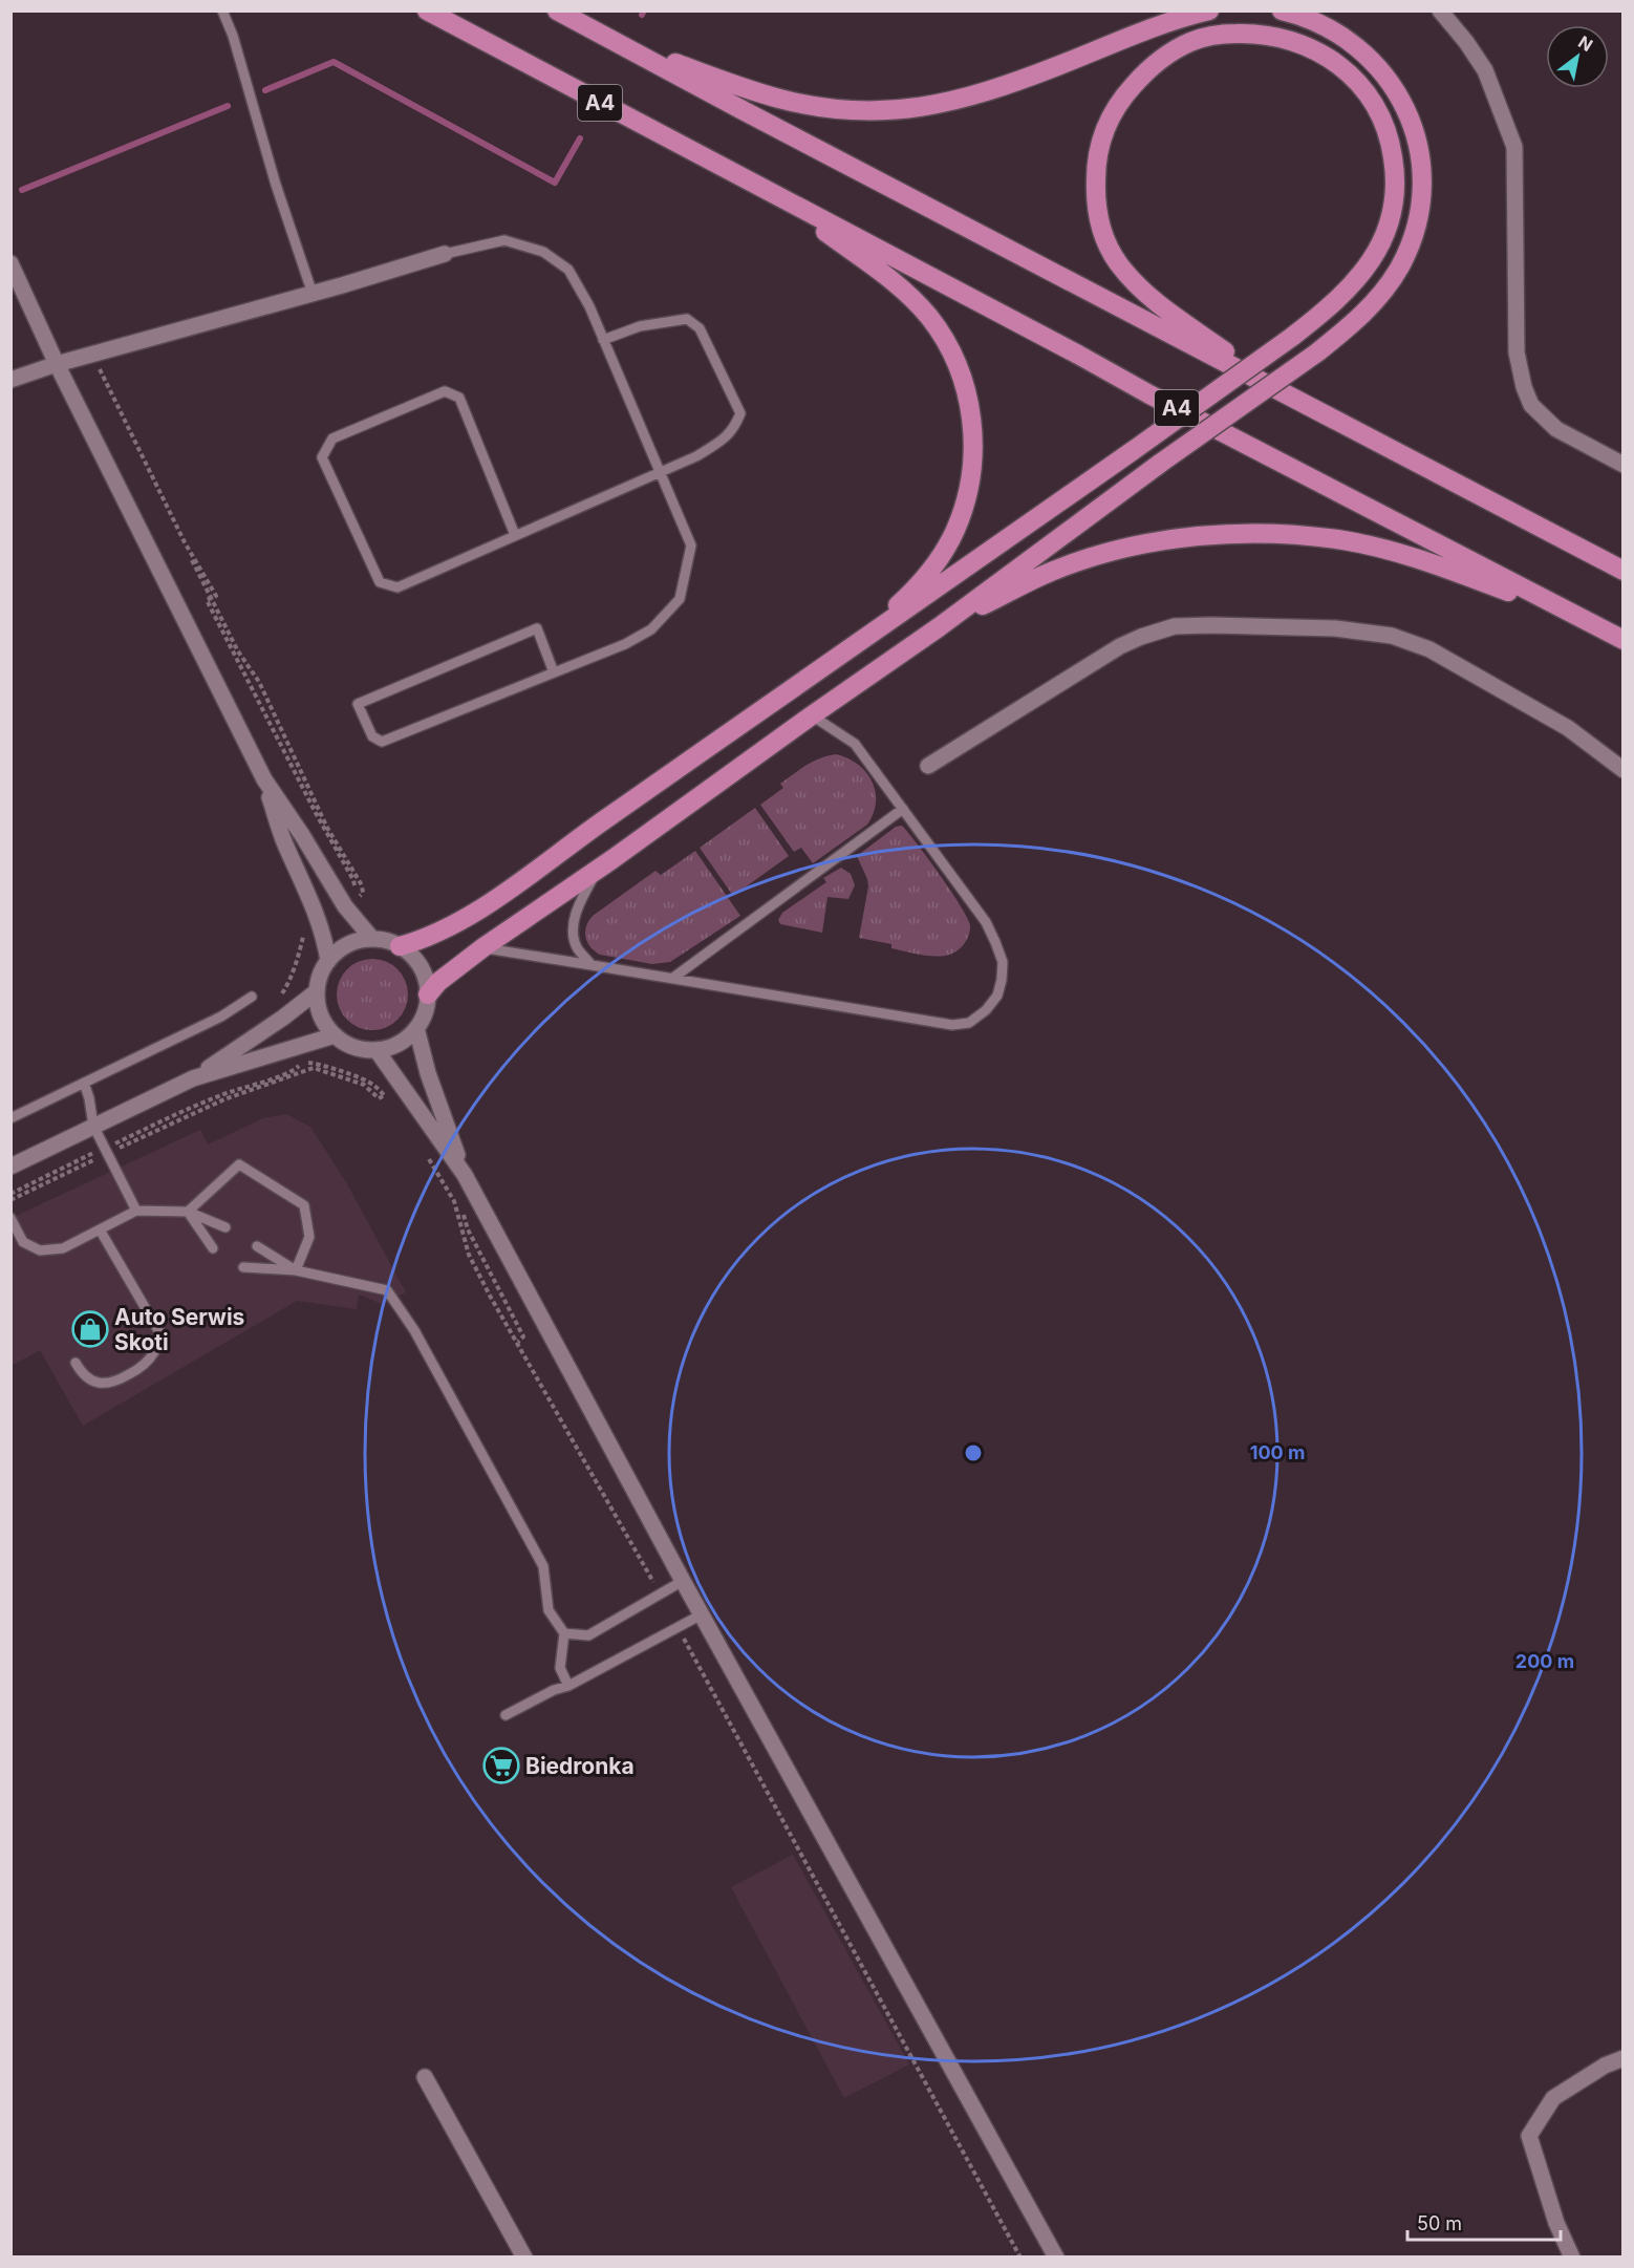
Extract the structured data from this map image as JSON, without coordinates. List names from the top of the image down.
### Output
{
  "streets": {
    "highway": ["A4"]
  },
  "places": {
    "shop": ["Auto Serwis Skoti"],
    "supermarket": ["Biedronka"]
  },
  "scale_bar": "50 m",
  "north": "top right",
  "rings": ["100 m", "200 m"]
}
